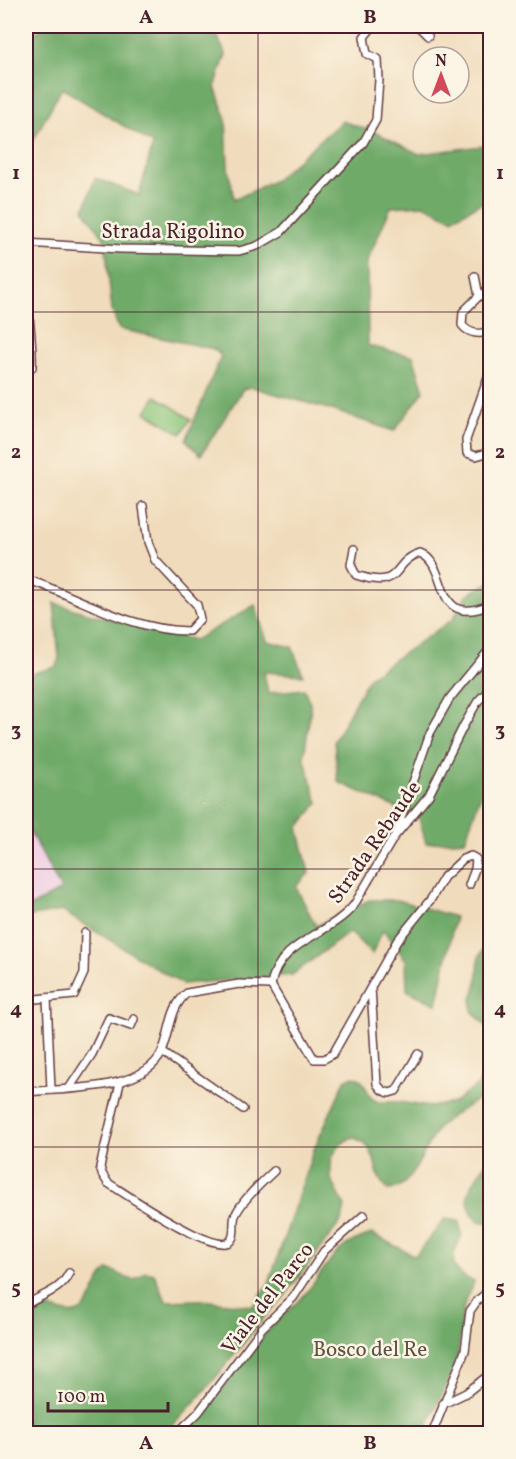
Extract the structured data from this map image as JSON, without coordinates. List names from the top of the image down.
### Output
{
  "streets": {
    "street": ["Strada Rigolino", "Strada Rebaude", "Viale del Parco"]
  },
  "parks": ["Bosco del Re"],
  "scale_bar": "100 m",
  "north": "top",
  "grid": {
    "columns": ["A", "B"],
    "rows": [
      "1",
      "2",
      "3",
      "4",
      "5"
    ]
  }
}
